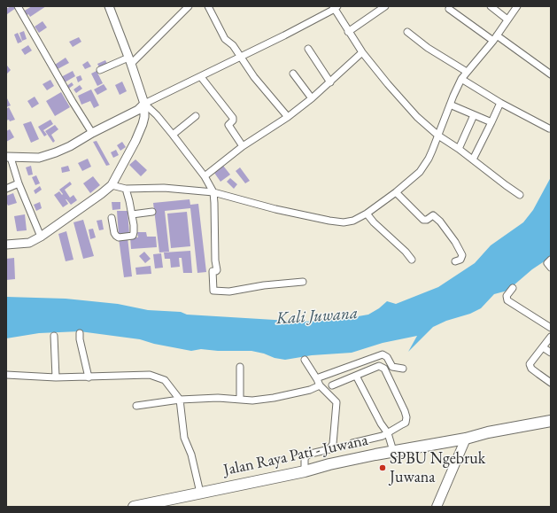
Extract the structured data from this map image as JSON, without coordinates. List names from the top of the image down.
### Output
{
  "streets": {
    "highway": ["Jalan Raya Pati - Juwana"]
  },
  "water": ["Kali Juwana"],
  "places": ["SPBU Ngebruk Juwana"]
}
